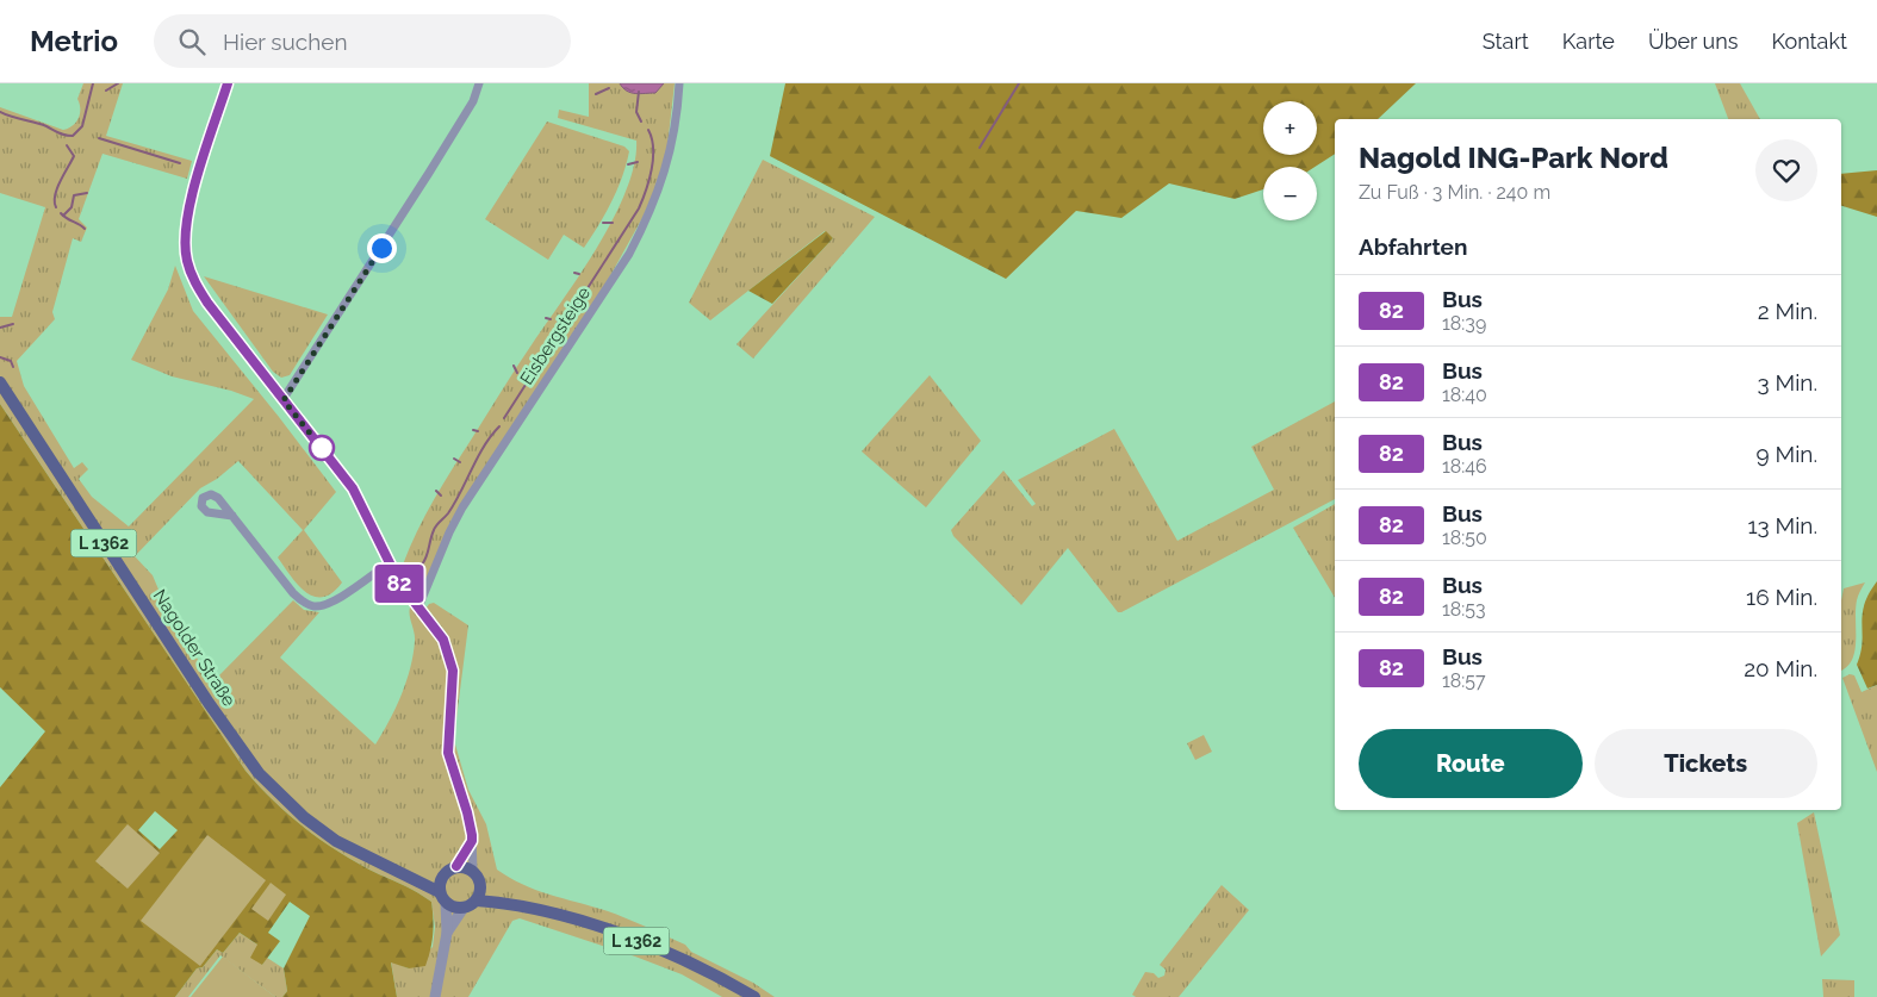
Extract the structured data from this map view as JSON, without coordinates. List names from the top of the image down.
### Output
{
  "streets": {
    "main road": ["L 1362", "Nagolder Straße"],
    "street": ["Eisbergsteige"]
  },
  "crossings": [
    ["L 1362", "Nagolder Straße"]
  ],
  "lines": ["bus line 82"],
  "page": {
    "header": "Metrio",
    "search": "Hier suchen",
    "nav": [
      "Start",
      "Karte",
      "Über uns",
      "Kontakt"
    ],
    "on_map": "82",
    "map_buttons": ["+", "−"],
    "heading": [
      ["Nagold ING-Park Nord", "Zu Fuß · 3 Min. · 240 m"],
      "Abfahrten"
    ],
    "list": [
      {
        "mark": "82",
        "name": "Bus",
        "note": "18:39",
        "value": "2 Min."
      },
      {
        "mark": "82",
        "name": "Bus",
        "note": "18:40",
        "value": "3 Min."
      },
      {
        "mark": "82",
        "name": "Bus",
        "note": "18:46",
        "value": "9 Min."
      },
      {
        "mark": "82",
        "name": "Bus",
        "note": "18:50",
        "value": "13 Min."
      },
      {
        "mark": "82",
        "name": "Bus",
        "note": "18:53",
        "value": "16 Min."
      },
      {
        "mark": "82",
        "name": "Bus",
        "note": "18:57",
        "value": "20 Min."
      }
    ],
    "buttons": ["Route", "Tickets"]
  }
}
